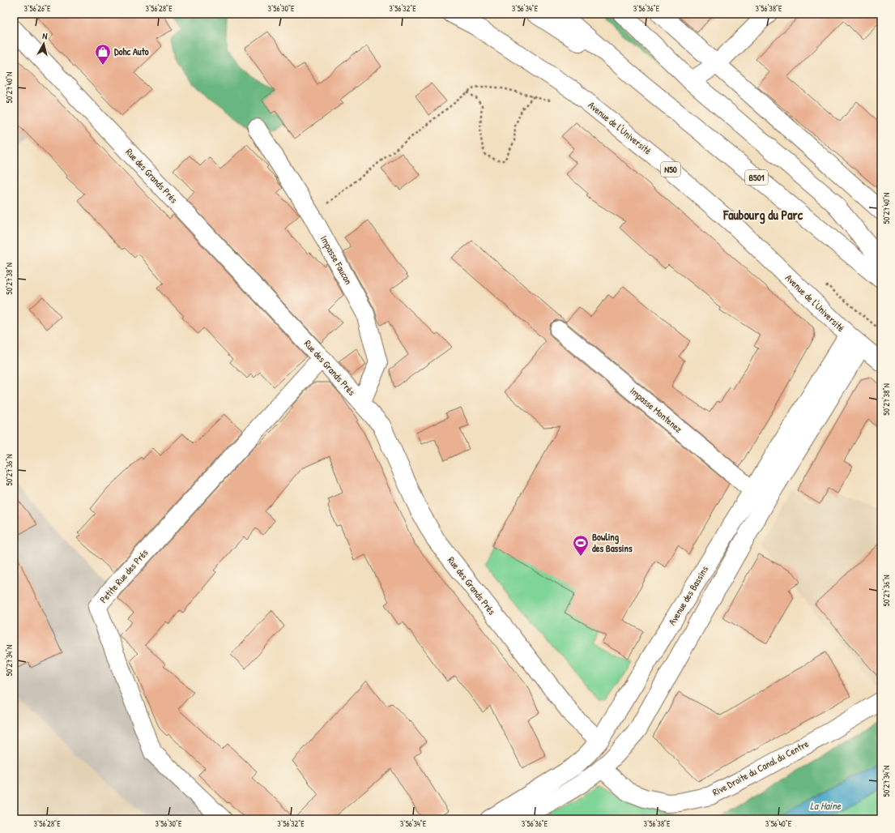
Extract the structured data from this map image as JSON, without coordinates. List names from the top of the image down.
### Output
{
  "streets": {
    "main road": [
      "Avenue de l'Université",
      "N50",
      "Rue des Grands Prés",
      "B501",
      "Impasse Faucon",
      "Impasse Montenez",
      "Petite Rue des Prés",
      "Avenue des Bassins",
      "Rive Droite du Canal du Centre"
    ]
  },
  "crossings": [
    ["Avenue de l'Université", "N50"],
    ["Avenue de l'Université", "Avenue des Bassins"],
    ["Rue des Grands Prés", "Impasse Faucon"],
    ["Rue des Grands Prés", "Petite Rue des Prés"],
    ["Rue des Grands Prés", "Avenue des Bassins"],
    ["Impasse Montenez", "Avenue des Bassins"]
  ],
  "districts": ["Faubourg du Parc"],
  "water": ["La Haine"],
  "places": {
    "shop": ["Dohc Auto"],
    "sports": ["Bowling des Bassins"]
  },
  "north": "top",
  "coordinates": [
    "3°56'26\"E",
    "3°56'28\"E",
    "3°56'30\"E",
    "3°56'32\"E",
    "3°56'34\"E",
    "3°56'36\"E",
    "3°56'38\"E",
    "50°27'40\"N",
    "50°27'38\"N",
    "50°27'36\"N",
    "50°27'34\"N",
    "3°56'40\"E"
  ]
}
